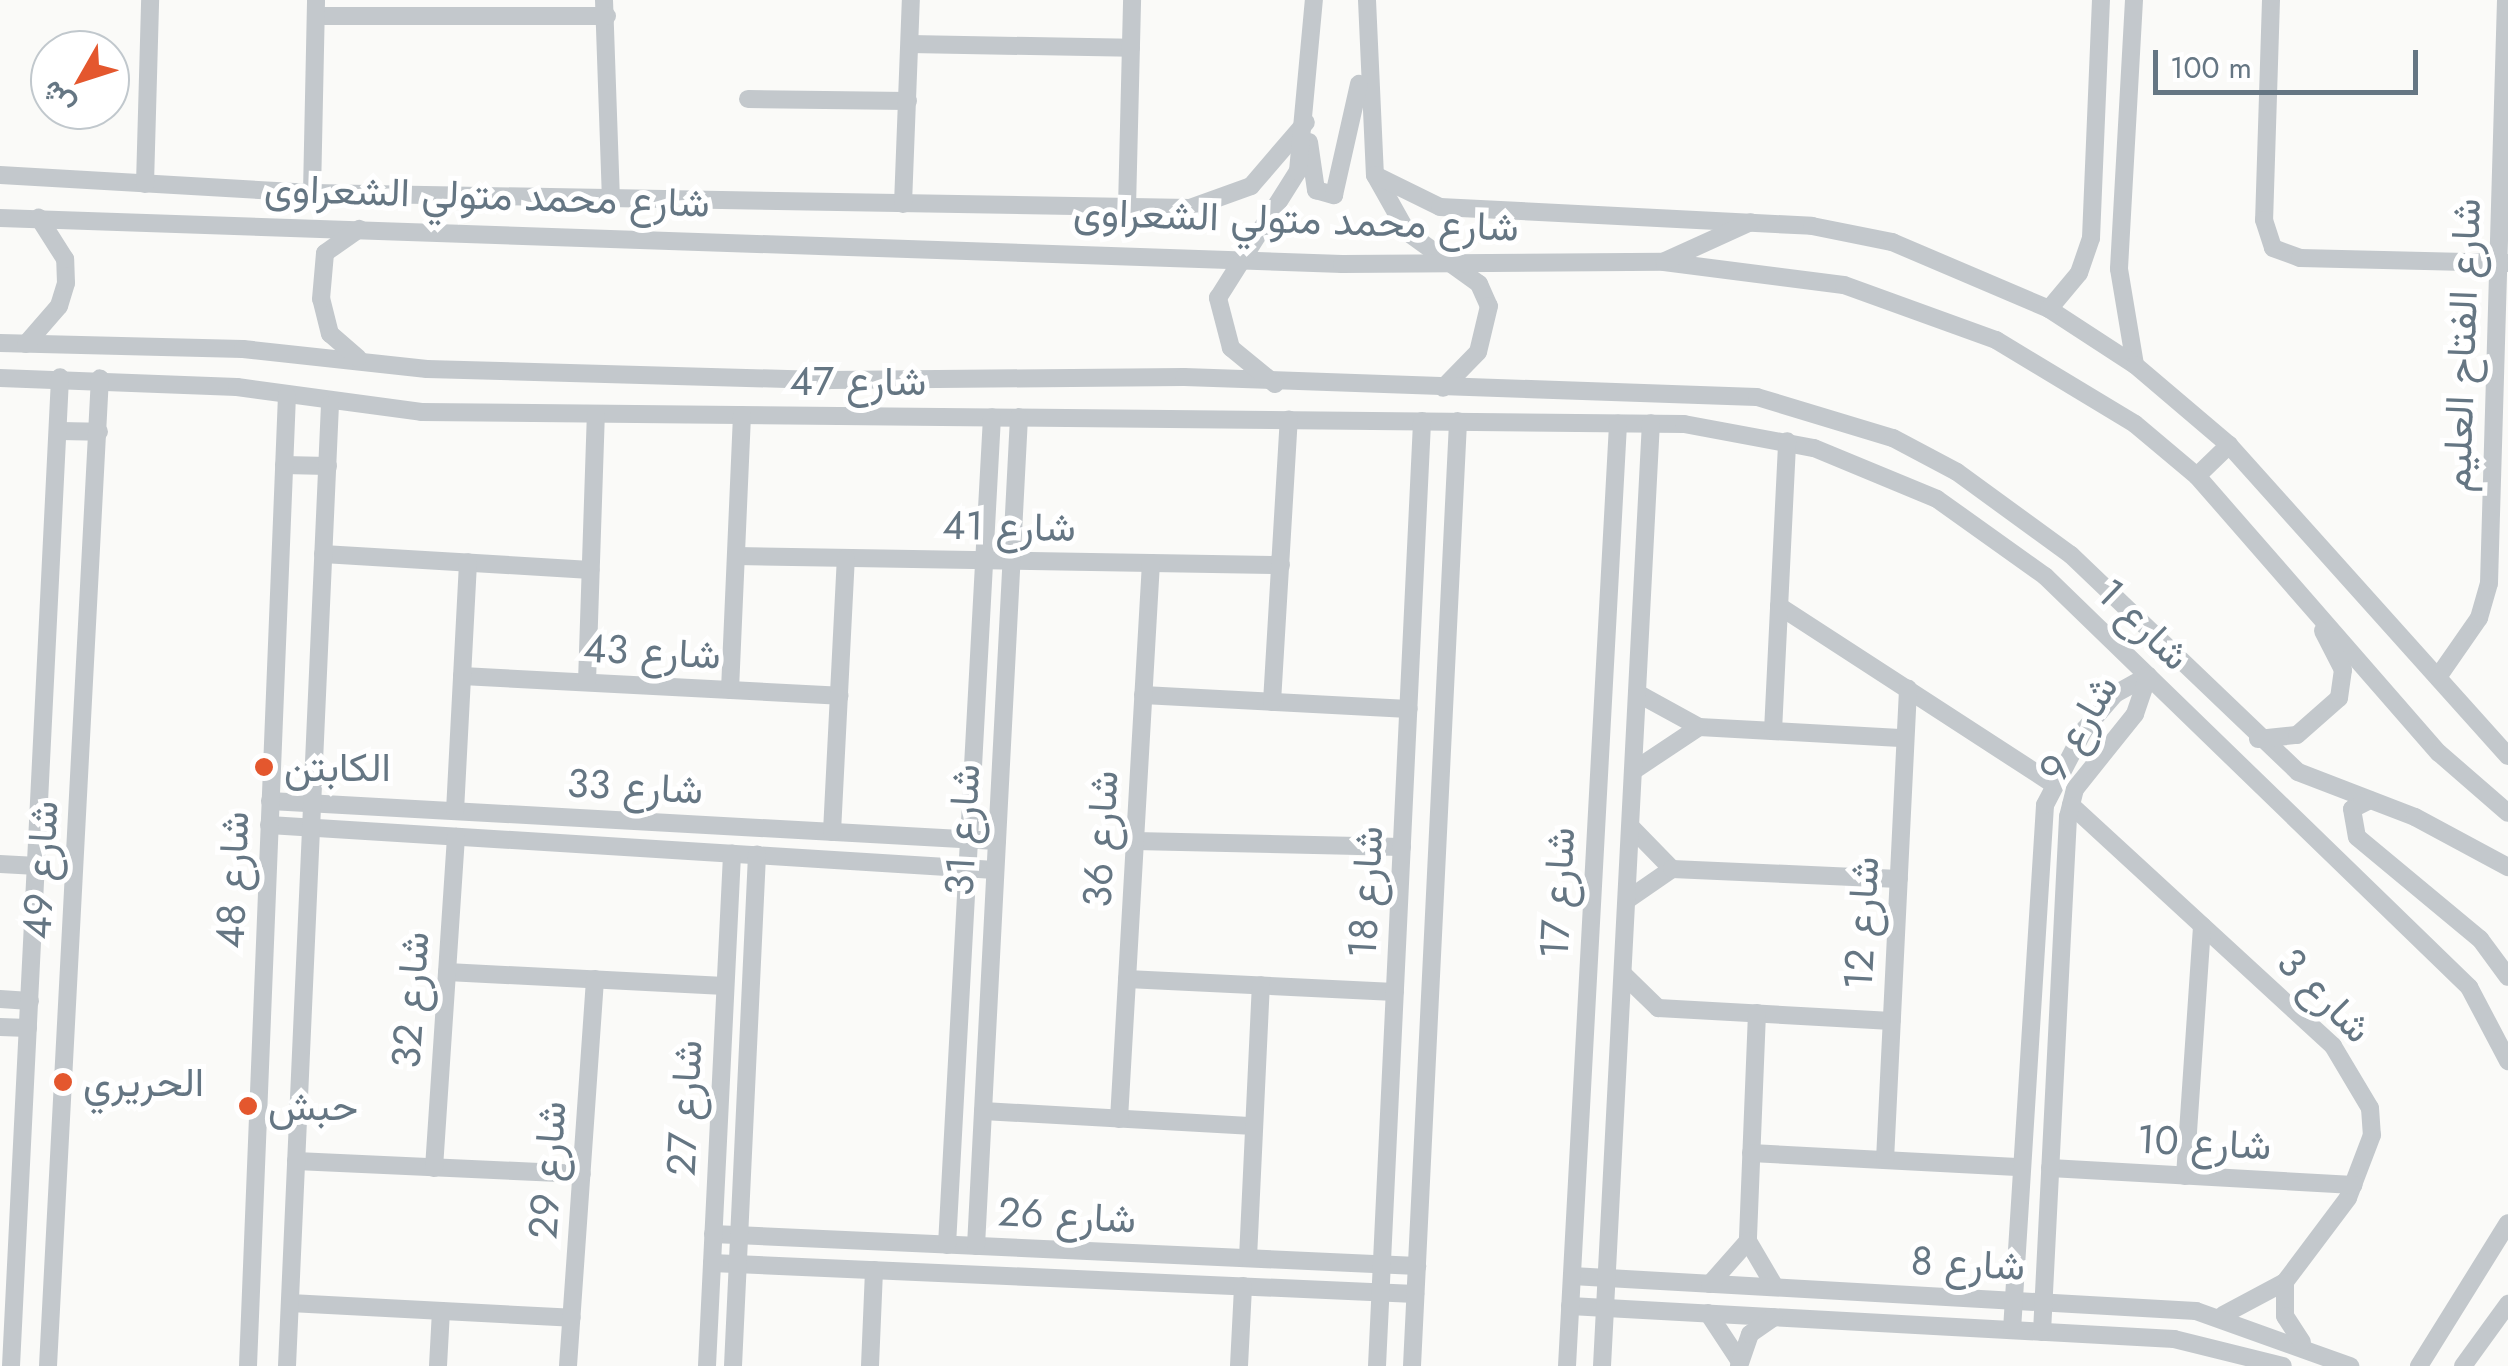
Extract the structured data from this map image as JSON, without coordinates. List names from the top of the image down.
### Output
{
  "streets": {
    "street": [
      "شارع محمد متولي الشعراوى",
      "شارع الفتاح العليم",
      "شارع 47",
      "شارع 41",
      "شارع 1",
      "شارع 43",
      "شارع 9",
      "شارع 33",
      "شارع 31",
      "شارع 36",
      "شارع 49",
      "شارع 48",
      "شارع 18",
      "شارع 17",
      "شارع 12",
      "شارع 3",
      "شارع 32",
      "شارع 27",
      "شارع 10",
      "شارع 29",
      "شارع 26",
      "شارع 8"
    ]
  },
  "crossings": [
    ["شارع 47", "شارع 1"],
    ["شارع 47", "شارع 31"],
    ["شارع 47", "شارع 49"],
    ["شارع 47", "شارع 48"],
    ["شارع 47", "شارع 18"],
    ["شارع 47", "شارع 17"],
    ["شارع 41", "شارع 31"],
    ["شارع 41", "شارع 36"],
    ["شارع 1", "شارع 9"],
    ["شارع 1", "شارع 17"],
    ["شارع 9", "شارع 3"],
    ["شارع 9", "شارع 10"],
    ["شارع 9", "شارع 8"],
    ["شارع 33", "شارع 31"],
    ["شارع 33", "شارع 48"],
    ["شارع 33", "شارع 32"],
    ["شارع 33", "شارع 27"],
    ["شارع 31", "شارع 26"],
    ["شارع 18", "شارع 26"],
    ["شارع 17", "شارع 8"],
    ["شارع 3", "شارع 10"],
    ["شارع 3", "شارع 8"],
    ["شارع 27", "شارع 26"]
  ],
  "places": ["الكابتن", "الحريري", "حبش"],
  "scale_bar": "100 m",
  "north": "bottom left"
}
